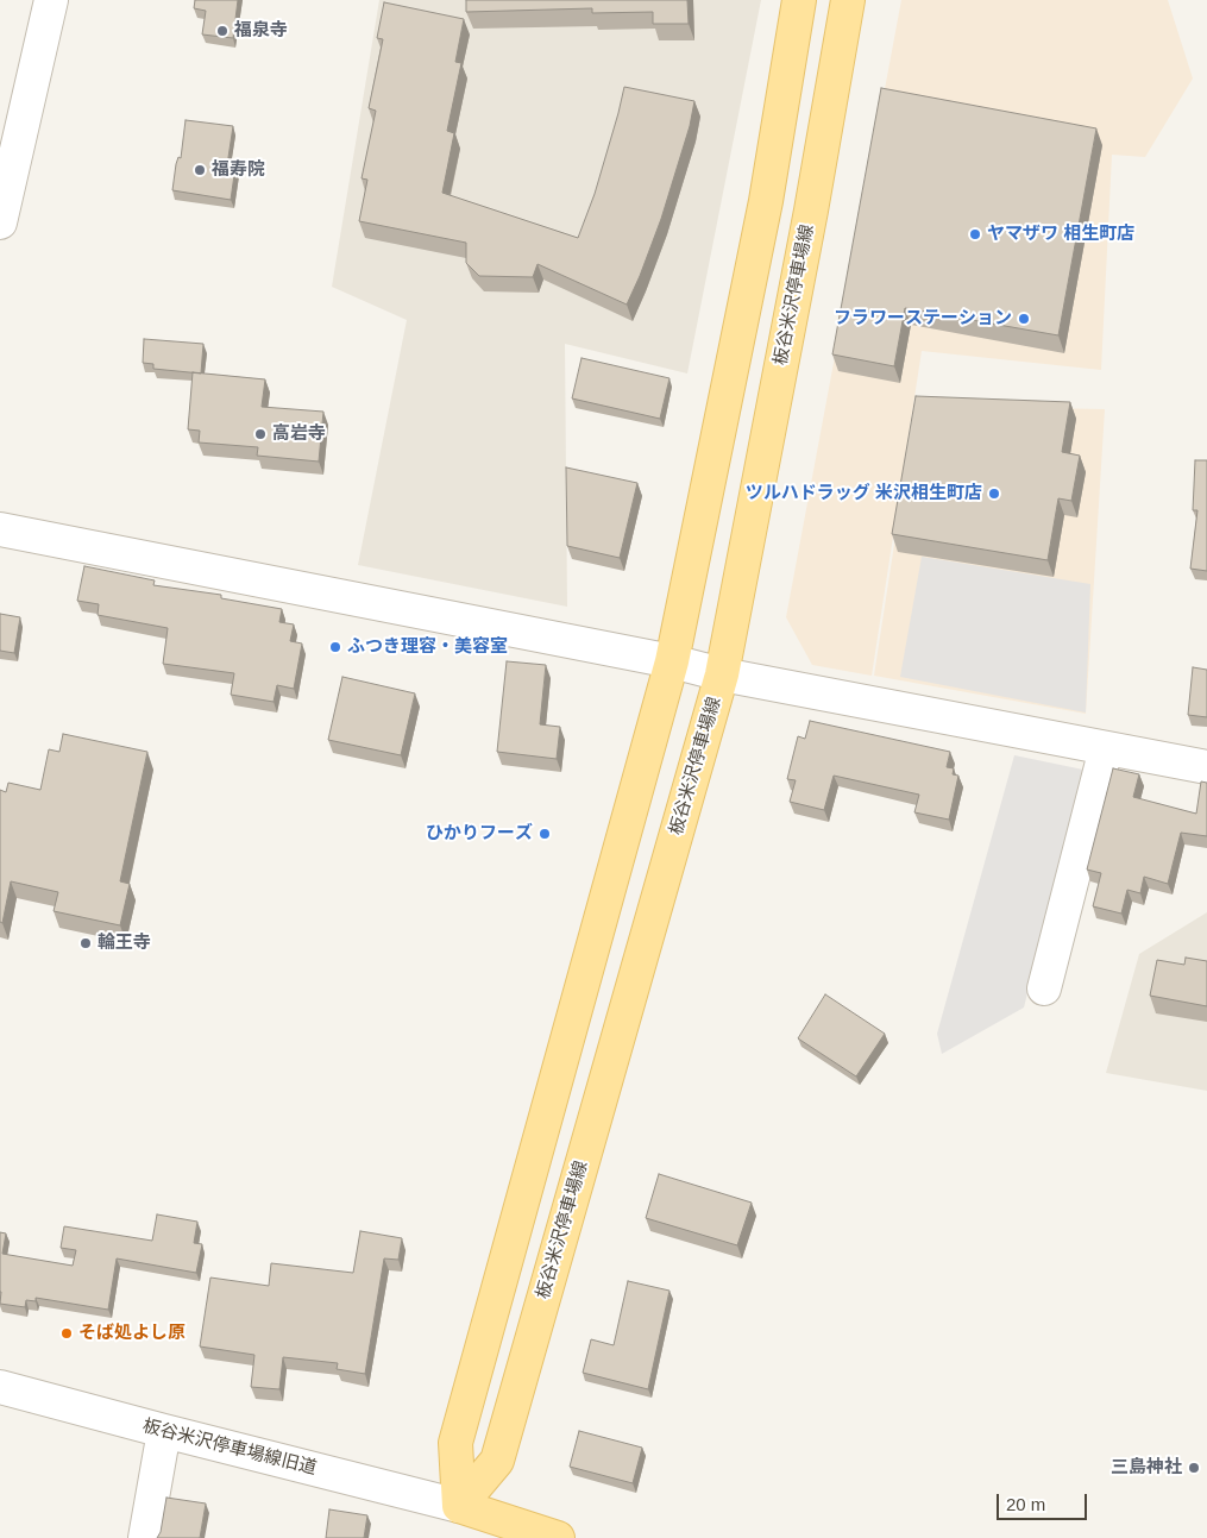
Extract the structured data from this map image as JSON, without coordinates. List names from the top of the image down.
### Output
{
  "streets": {
    "main road": ["板谷米沢停車場線"],
    "street": ["板谷米沢停車場線旧道"]
  },
  "crossings": [
    ["板谷米沢停車場線", "板谷米沢停車場線旧道"]
  ],
  "places": [
    "福泉寺",
    "福寿院",
    "ヤマザワ 相生町店",
    "フラワーステーション",
    "高岩寺",
    "ツルハドラッグ 米沢相生町店",
    "ふつき理容・美容室",
    "ひかりフーズ",
    "輪王寺",
    "そば処よし原",
    "三島神社"
  ],
  "scale_bar": "20 m"
}
